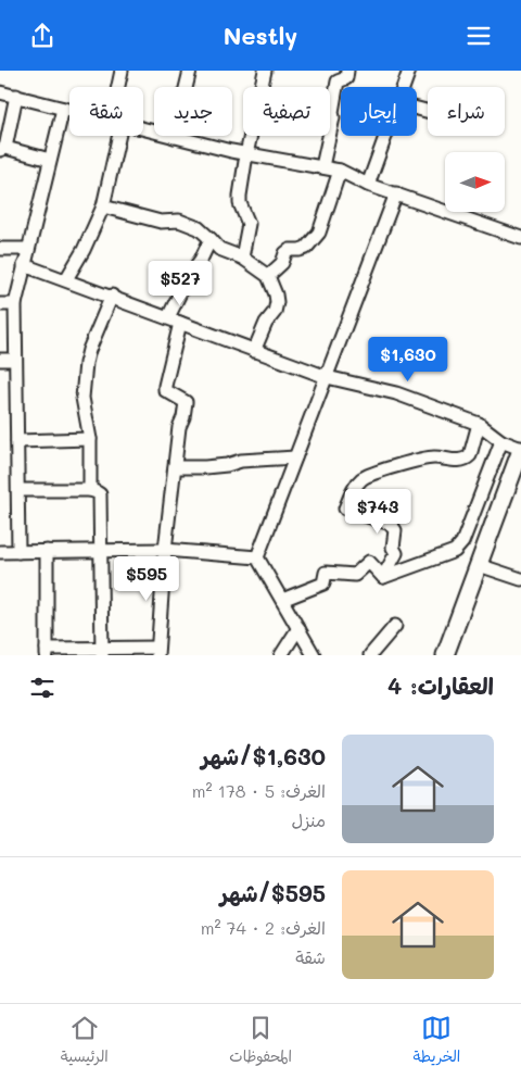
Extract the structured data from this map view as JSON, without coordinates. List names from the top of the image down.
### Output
{
  "north": "right",
  "page": {
    "header": "Nestly",
    "chip": [
      "شراء",
      "إيجار",
      "تصفية",
      "جديد",
      "شقة"
    ],
    "price": [
      "$527",
      "$1,630",
      "$743",
      "$595"
    ],
    "heading": "العقارات: 4",
    "list": [
      {
        "name": "$1,630/شهر",
        "note": "الغرف: 5 · 178 m² · منزل"
      },
      {
        "name": "$595/شهر",
        "note": "الغرف: 2 · 74 m² · شقة"
      }
    ],
    "tabs": ["الخريطة", "المحفوظات", "الرئيسية"]
  }
}
